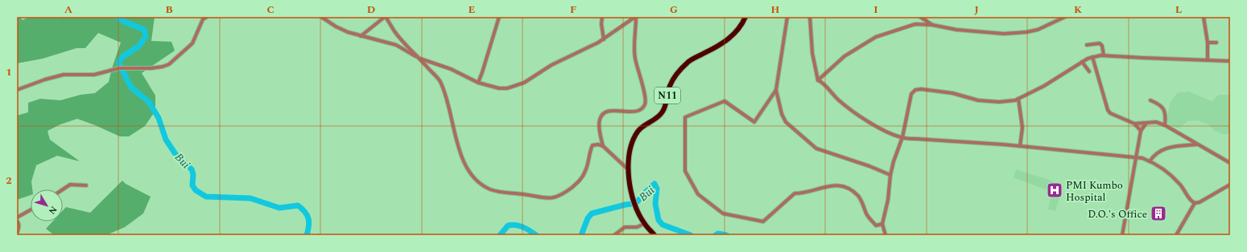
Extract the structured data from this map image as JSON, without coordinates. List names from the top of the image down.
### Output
{
  "streets": {
    "highway": ["N11"]
  },
  "water": ["Bui"],
  "places": {
    "hospital": ["PMI Kumbo Hospital"],
    "building": ["D.O.'s Office"]
  },
  "north": "bottom right",
  "grid": {
    "columns": [
      "A",
      "B",
      "C",
      "D",
      "E",
      "F",
      "G",
      "H",
      "I",
      "J",
      "K",
      "L"
    ],
    "rows": ["1", "2"]
  }
}
